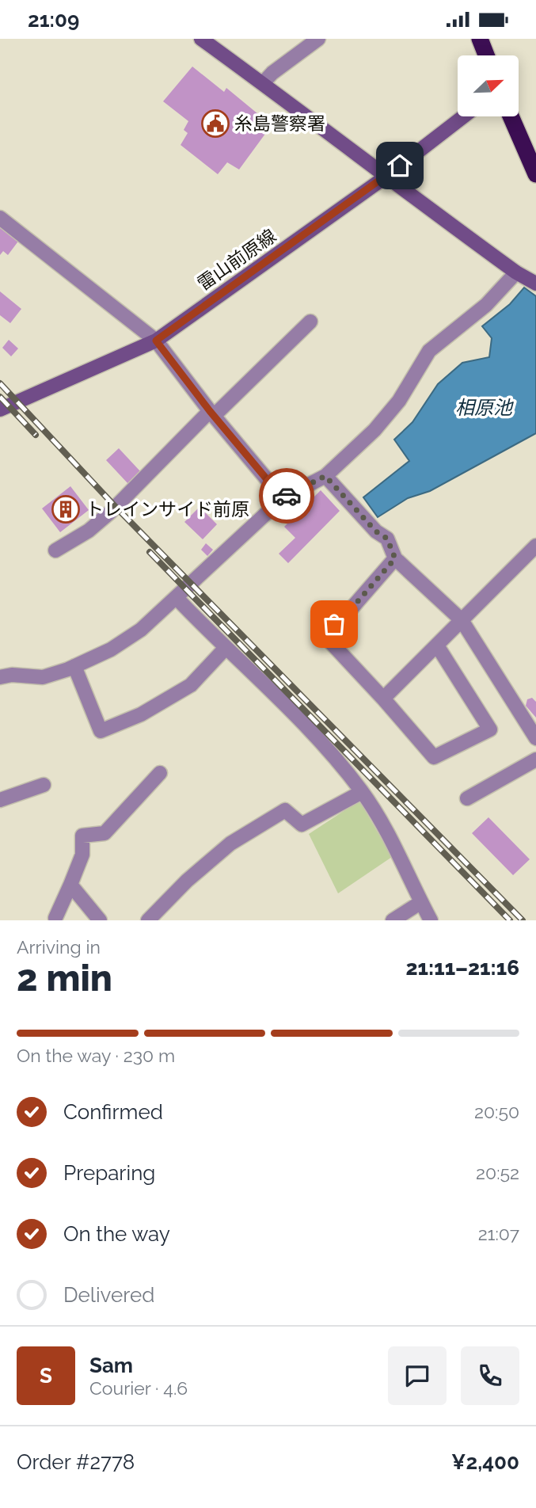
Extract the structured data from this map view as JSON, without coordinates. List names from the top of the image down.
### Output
{
  "streets": {
    "main road": ["雷山前原線"]
  },
  "water": ["相原池"],
  "places": {
    "public building": ["糸島警察署"],
    "building": ["トレインサイド前原"]
  },
  "north": "top right",
  "page": {
    "status": "21:09",
    "heading": ["2 min", "Arriving in", "21:11–21:16"],
    "panel": [
      "Sam",
      "Courier · 4.6",
      "Order #2778",
      "¥2,400"
    ],
    "bar": "On the way · 230 m",
    "list": [
      ["Confirmed", "20:50"],
      ["Preparing", "20:52"],
      ["On the way", "21:07"],
      "Delivered"
    ],
    "round": "S"
  }
}
